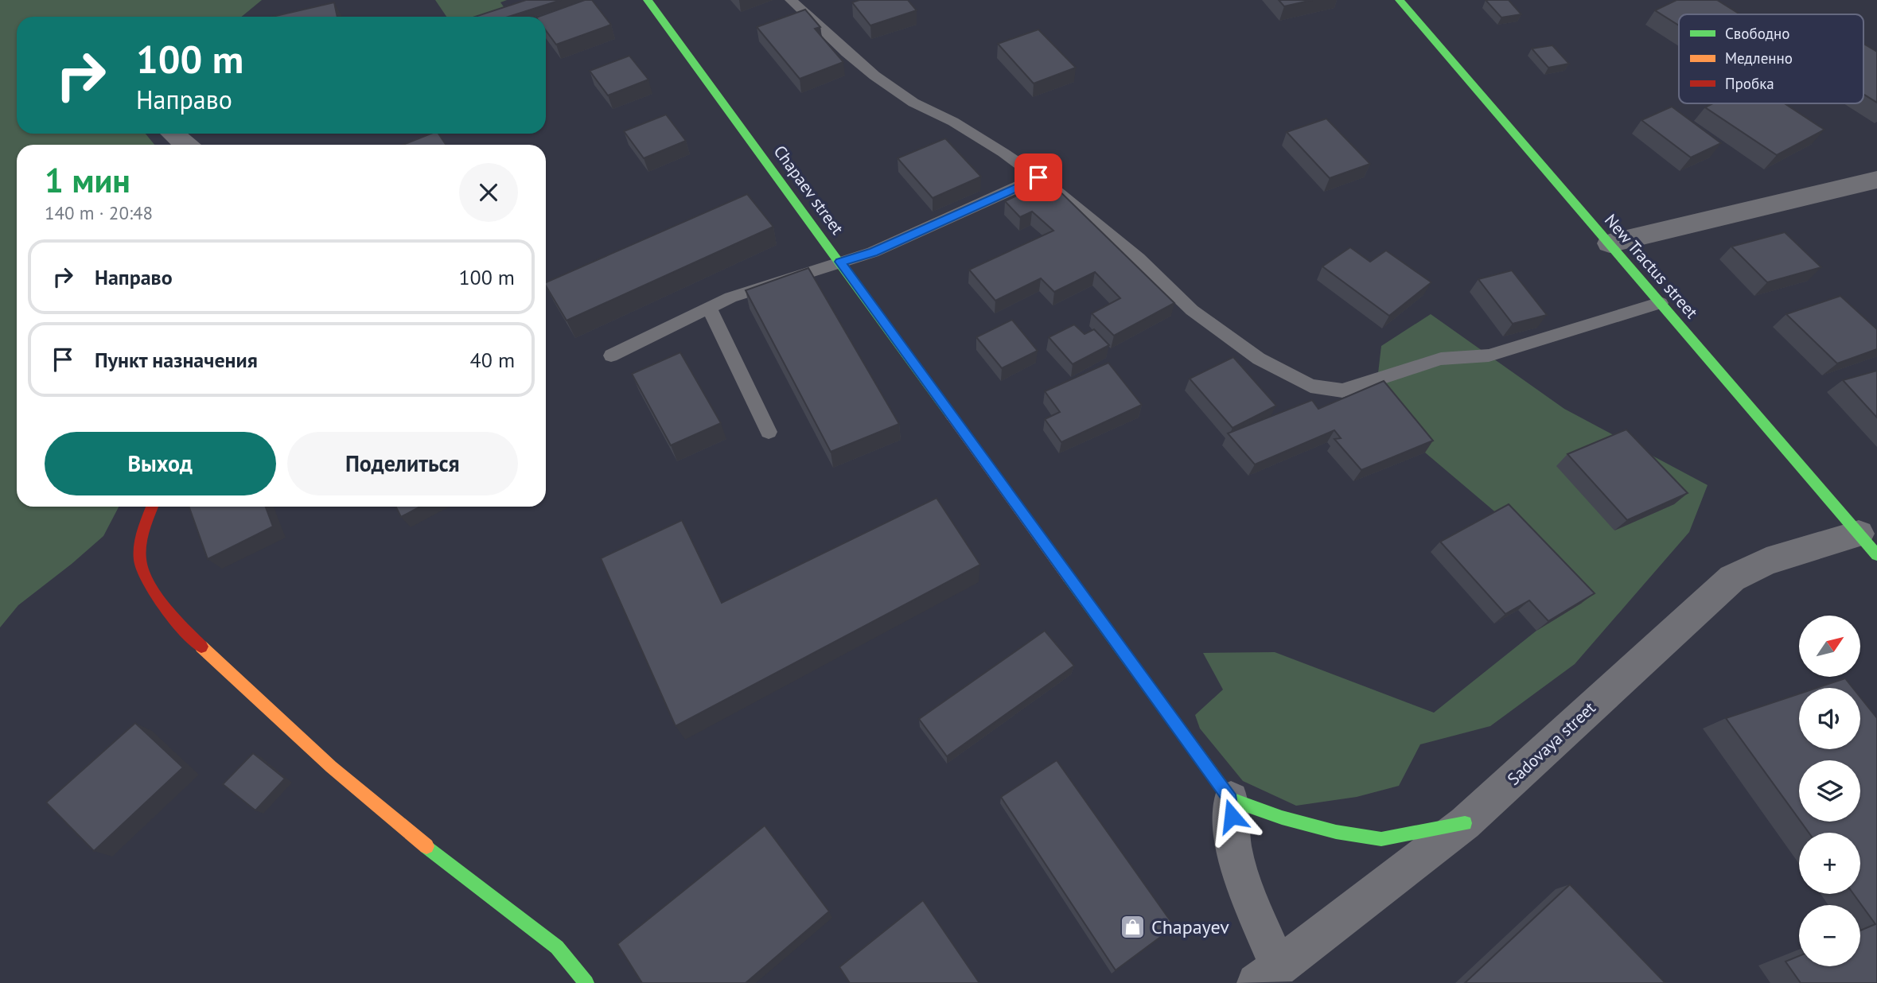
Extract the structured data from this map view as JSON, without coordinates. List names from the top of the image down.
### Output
{
  "streets": {
    "street": ["Chapaev street", "New Tractus street", "Sadovaya street"]
  },
  "crossings": [
    ["New Tractus street", "Sadovaya street"]
  ],
  "places": {
    "shop": ["Chapayev"]
  },
  "legend": ["Свободно", "Медленно", "Пробка"],
  "north": "top right",
  "page": {
    "turn": ["100 m", "Направо"],
    "heading": ["1 мин", "140 m · 20:48"],
    "list": [
      {
        "name": "Направо",
        "value": "100 m"
      },
      {
        "name": "Пункт назначения",
        "value": "40 m"
      }
    ],
    "buttons": ["Выход", "Поделиться"],
    "map_buttons": ["+", "−"]
  }
}
